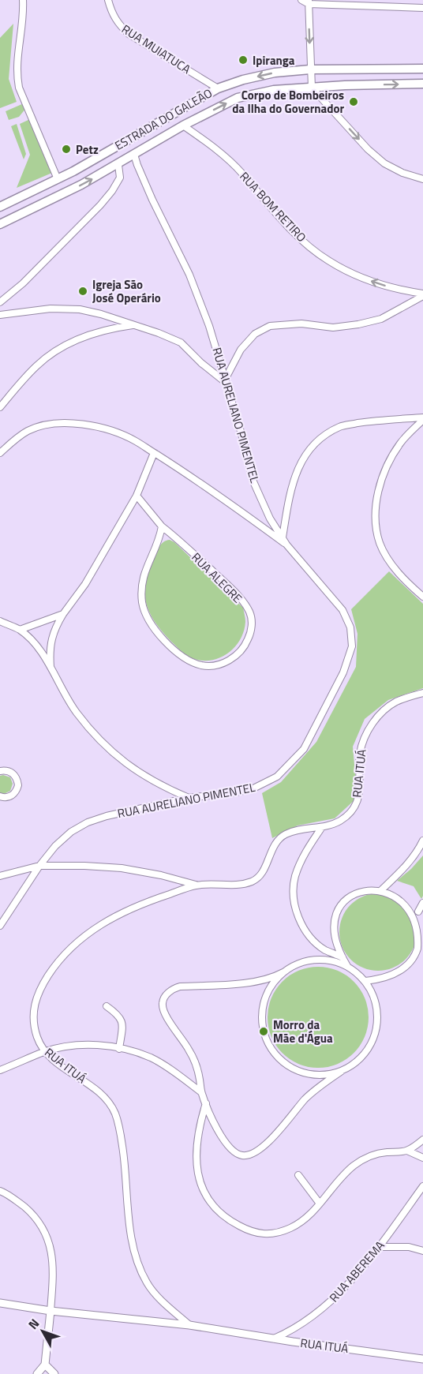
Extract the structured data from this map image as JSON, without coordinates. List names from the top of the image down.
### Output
{
  "streets": {
    "main road": ["ESTRADA DO GALEÃO"],
    "street": [
      "RUA MUIATUCA",
      "RUA BOM RETIRO",
      "RUA AURELIANO PIMENTEL",
      "RUA ALEGRE",
      "RUA ITUÁ",
      "RUA ABEREMA"
    ]
  },
  "crossings": [
    ["RUA MUIATUCA", "ESTRADA DO GALEÃO"],
    ["ESTRADA DO GALEÃO", "RUA BOM RETIRO"],
    ["ESTRADA DO GALEÃO", "RUA AURELIANO PIMENTEL"],
    ["RUA ITUÁ", "RUA ABEREMA"]
  ],
  "one_way": ["RUA BOM RETIRO"],
  "places": [
    "Ipiranga",
    "Corpo de Bombeiros da Ilha do Governador",
    "Petz",
    "Igreja São José Operário",
    "Morro da Mãe d'Água"
  ],
  "north": "top left"
}
